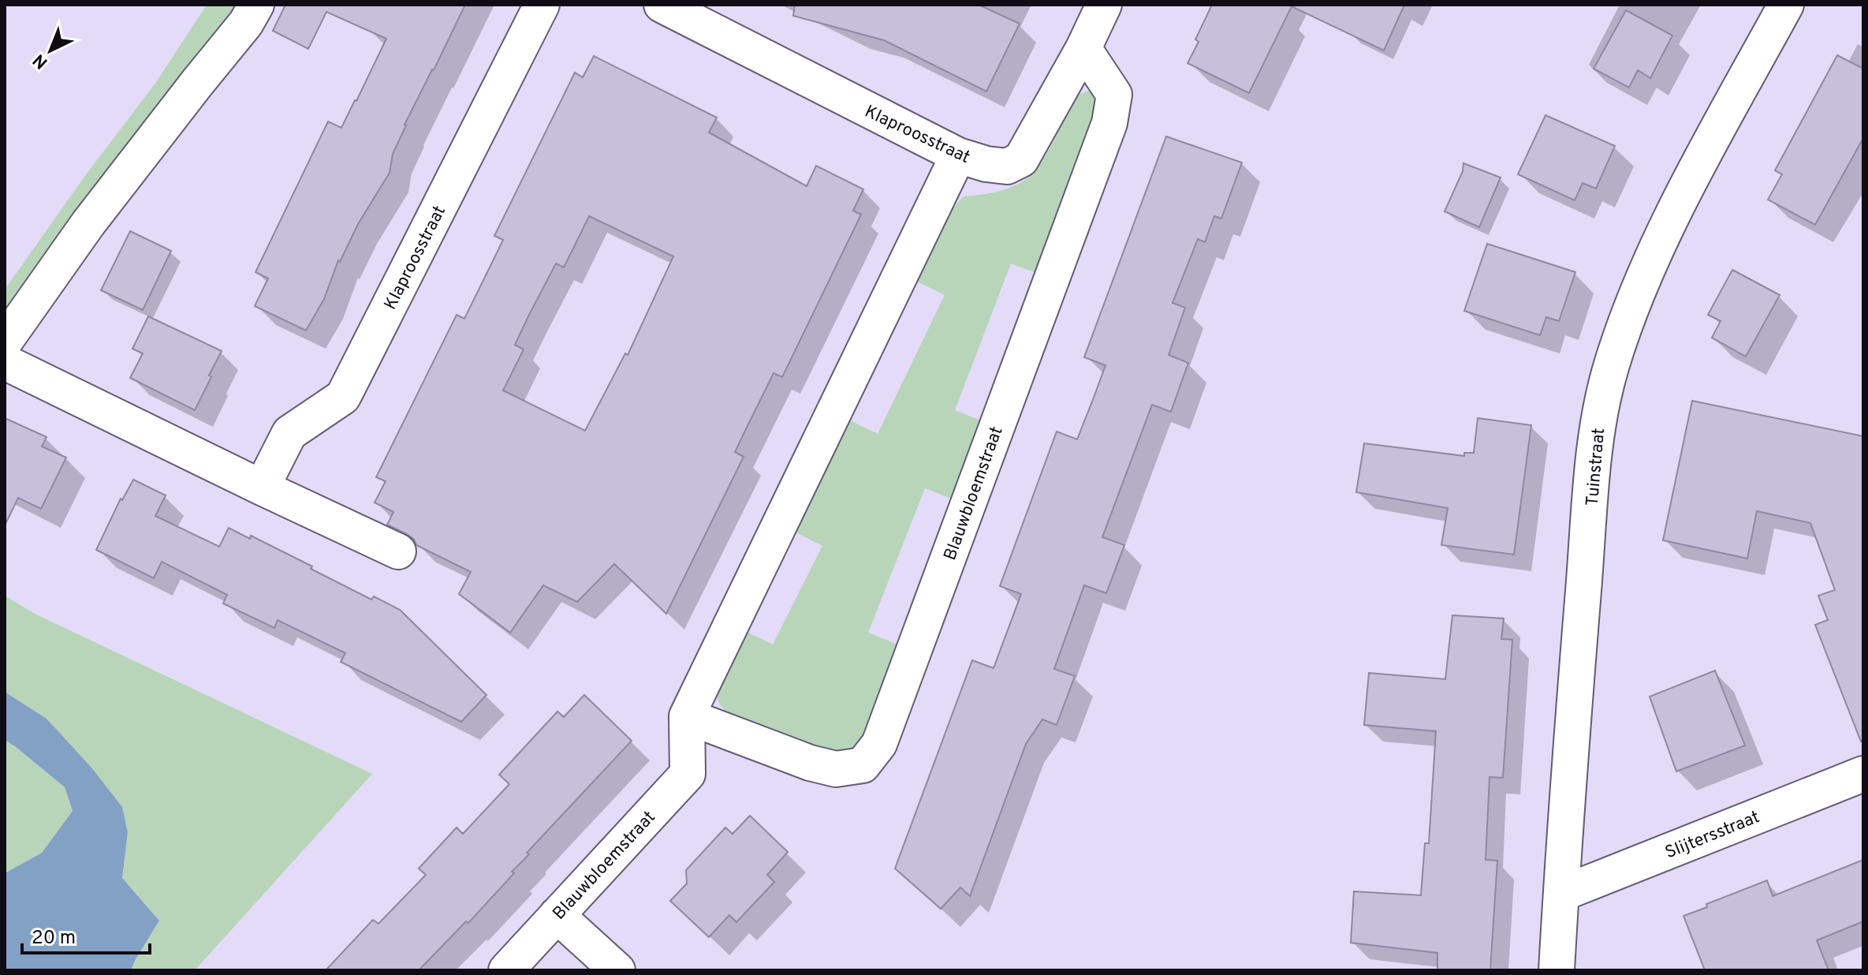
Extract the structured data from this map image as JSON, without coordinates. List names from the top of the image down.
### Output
{
  "streets": {
    "street": [
      "Klaproosstraat",
      "Tuinstraat",
      "Blauwbloemstraat",
      "Slijtersstraat"
    ]
  },
  "crossings": [
    ["Klaproosstraat", "Blauwbloemstraat"],
    ["Tuinstraat", "Slijtersstraat"]
  ],
  "scale_bar": "20 m",
  "north": "bottom left"
}
